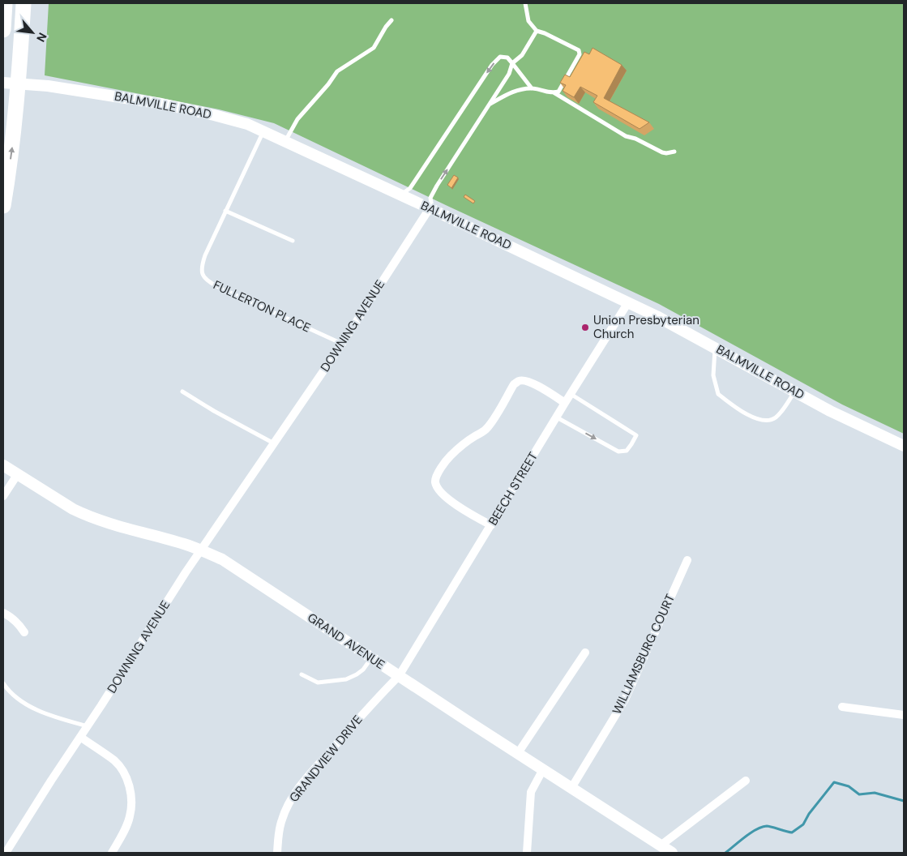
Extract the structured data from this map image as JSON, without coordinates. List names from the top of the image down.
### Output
{
  "streets": {
    "street": [
      "BALMVILLE ROAD",
      "DOWNING AVENUE",
      "BEECH STREET",
      "GRAND AVENUE",
      "WILLIAMSBURG COURT",
      "GRANDVIEW DRIVE"
    ],
    "lane": ["FULLERTON PLACE"]
  },
  "crossings": [
    ["BALMVILLE ROAD", "FULLERTON PLACE"],
    ["BALMVILLE ROAD", "DOWNING AVENUE"],
    ["BALMVILLE ROAD", "BEECH STREET"],
    ["FULLERTON PLACE", "DOWNING AVENUE"],
    ["DOWNING AVENUE", "GRAND AVENUE"],
    ["BEECH STREET", "GRAND AVENUE"],
    ["BEECH STREET", "GRANDVIEW DRIVE"],
    ["GRAND AVENUE", "WILLIAMSBURG COURT"],
    ["GRAND AVENUE", "GRANDVIEW DRIVE"]
  ],
  "places": ["Union Presbyterian Church"],
  "north": "bottom right"
}
